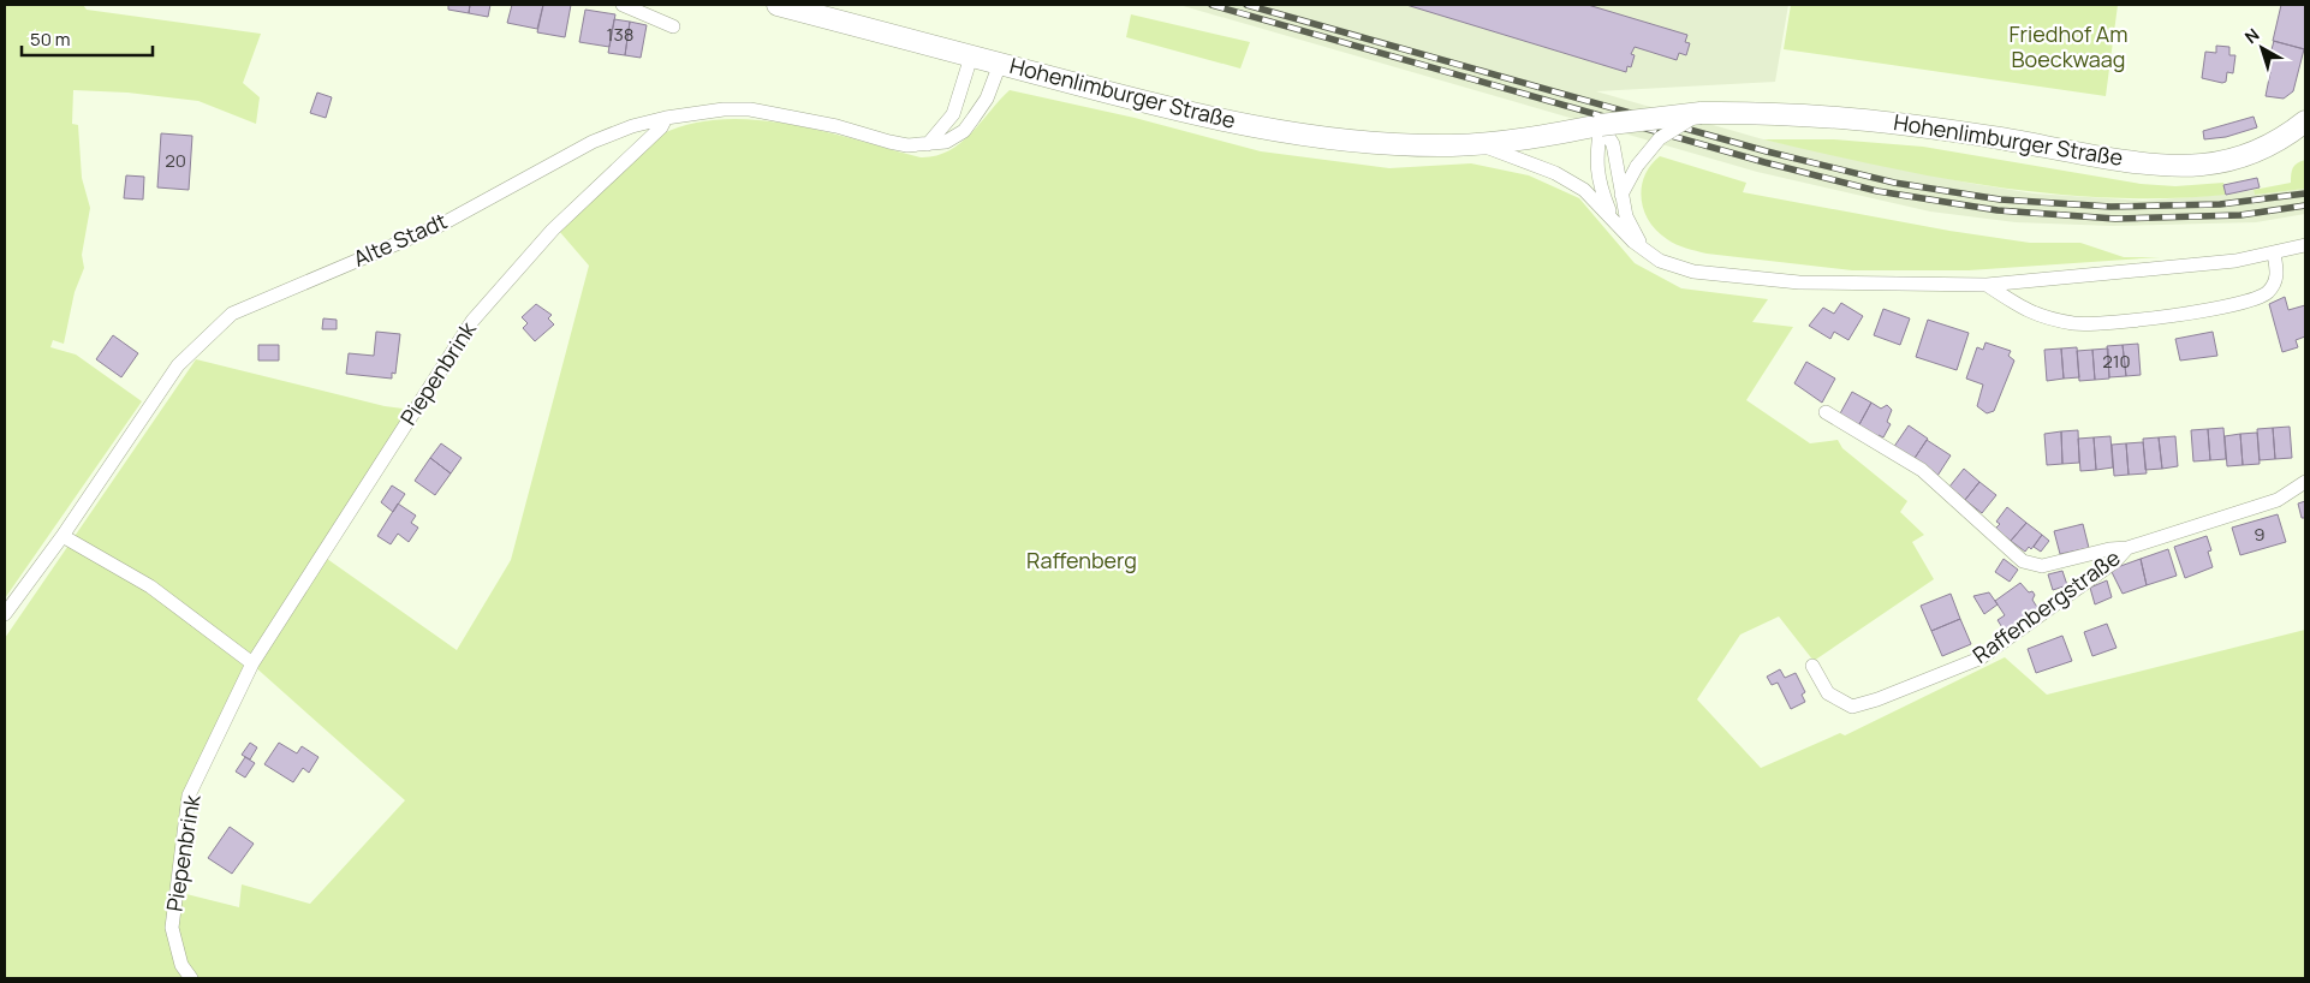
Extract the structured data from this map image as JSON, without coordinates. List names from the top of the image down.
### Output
{
  "streets": {
    "main road": ["Hohenlimburger Straße"],
    "street": ["Alte Stadt", "Piepenbrink", "Raffenbergstraße"]
  },
  "crossings": [
    ["Hohenlimburger Straße", "Alte Stadt"],
    ["Alte Stadt", "Piepenbrink"]
  ],
  "parks": ["Friedhof Am Boeckwaag", "Raffenberg"],
  "house_numbers": [
    "138",
    "20",
    "210",
    "9"
  ],
  "scale_bar": "50 m",
  "north": "top left"
}
